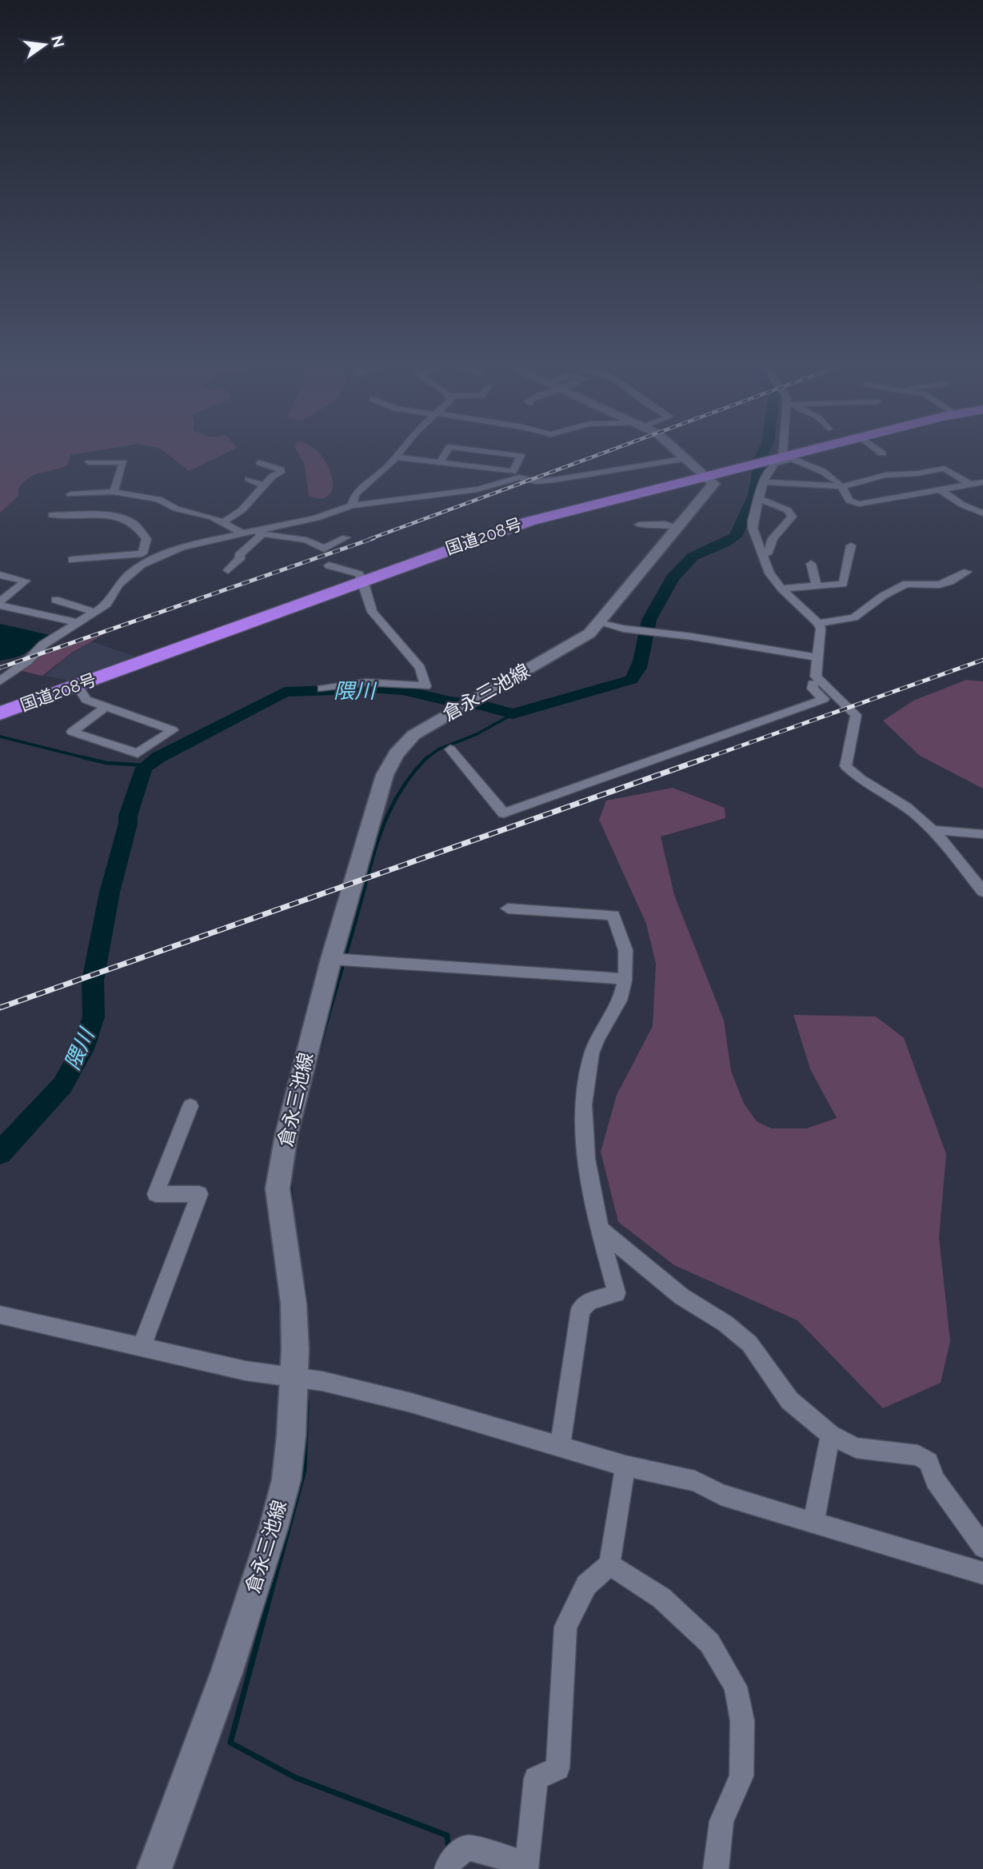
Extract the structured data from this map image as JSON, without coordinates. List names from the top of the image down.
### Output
{
  "streets": {
    "highway": ["国道208号"],
    "main road": ["倉永三池線"]
  },
  "crossings": [
    ["国道208号", "倉永三池線"]
  ],
  "water": ["隈川"],
  "north": "right"
}
